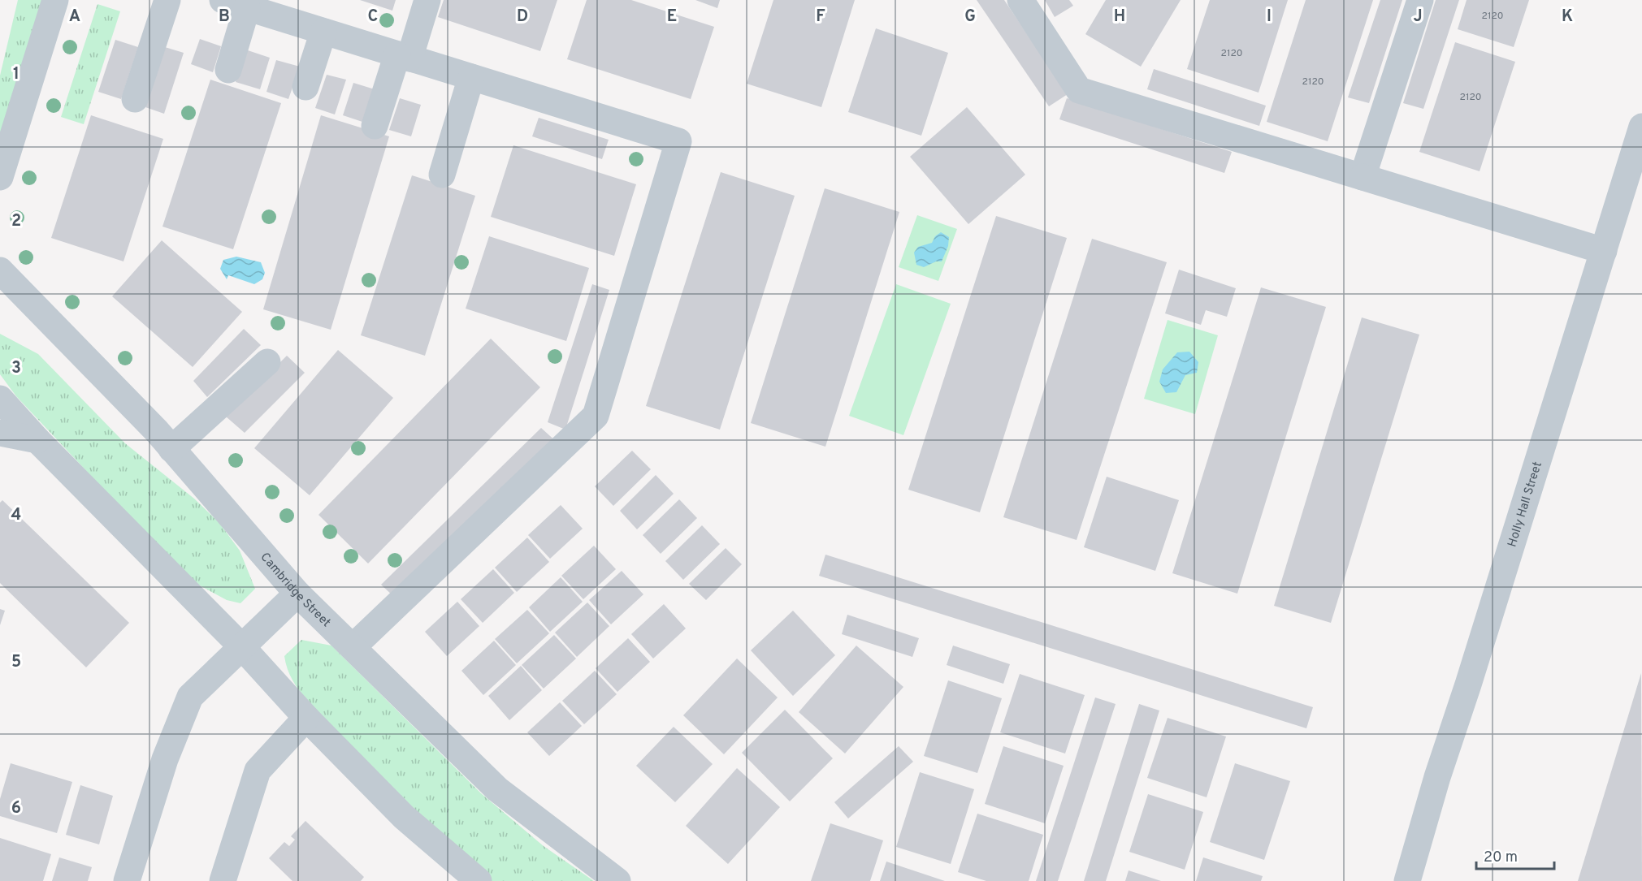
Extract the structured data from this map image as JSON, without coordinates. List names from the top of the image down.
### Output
{
  "streets": {
    "street": ["Holly Hall Street", "Cambridge Street"]
  },
  "house_numbers": [
    "2120",
    "2120",
    "2120",
    "2120"
  ],
  "scale_bar": "20 m",
  "grid": {
    "columns": [
      "A",
      "B",
      "C",
      "D",
      "E",
      "F",
      "G",
      "H",
      "I",
      "J",
      "K"
    ],
    "rows": [
      "1",
      "2",
      "3",
      "4",
      "5",
      "6"
    ]
  }
}
